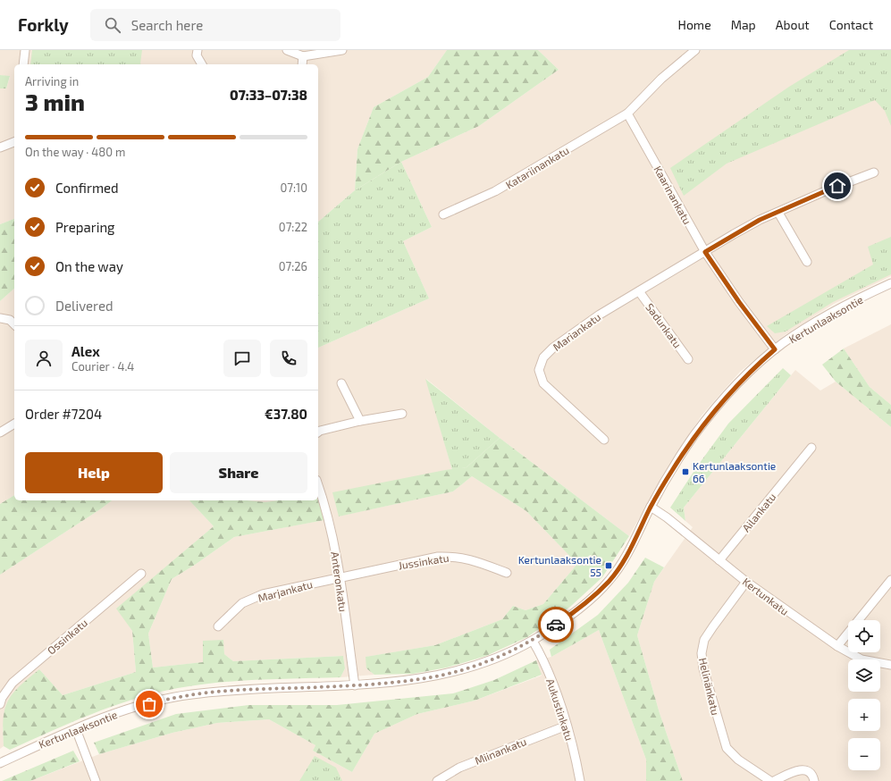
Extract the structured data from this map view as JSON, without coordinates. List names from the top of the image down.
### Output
{
  "streets": {
    "street": [
      "Katariinankatu",
      "Kaarinankatu",
      "Kertunlaaksontie",
      "Sadunkatu",
      "Mariankatu",
      "Ailankatu",
      "Jussinkatu",
      "Anteronkatu",
      "Marjankatu",
      "Kertunkatu",
      "Ossinkatu",
      "Helinänkatu",
      "Aukustinkatu",
      "Miinankatu"
    ]
  },
  "crossings": [
    ["Katariinankatu", "Kaarinankatu"],
    ["Kaarinankatu", "Kertunlaaksontie"],
    ["Kaarinankatu", "Mariankatu"],
    ["Kertunlaaksontie", "Anteronkatu"],
    ["Kertunlaaksontie", "Kertunkatu"],
    ["Kertunlaaksontie", "Aukustinkatu"],
    ["Sadunkatu", "Mariankatu"],
    ["Ailankatu", "Kertunkatu"],
    ["Jussinkatu", "Anteronkatu"],
    ["Jussinkatu", "Marjankatu"],
    ["Anteronkatu", "Marjankatu"],
    ["Kertunkatu", "Helinänkatu"],
    ["Aukustinkatu", "Miinankatu"]
  ],
  "places": {
    "transit": ["Kertunlaaksontie 66", "Kertunlaaksontie 55"]
  },
  "page": {
    "header": "Forkly",
    "search": "Search here",
    "nav": [
      "Home",
      "Map",
      "About",
      "Contact"
    ],
    "heading": ["3 min", "Arriving in", "07:33–07:38"],
    "panel": [
      "Alex",
      "Courier · 4.4",
      "Order #7204",
      "€37.80"
    ],
    "bar": "On the way · 480 m",
    "list": [
      ["Confirmed", "07:10"],
      ["Preparing", "07:22"],
      ["On the way", "07:26"],
      "Delivered"
    ],
    "buttons": ["Help", "Share"],
    "map_buttons": ["+", "−"]
  }
}
